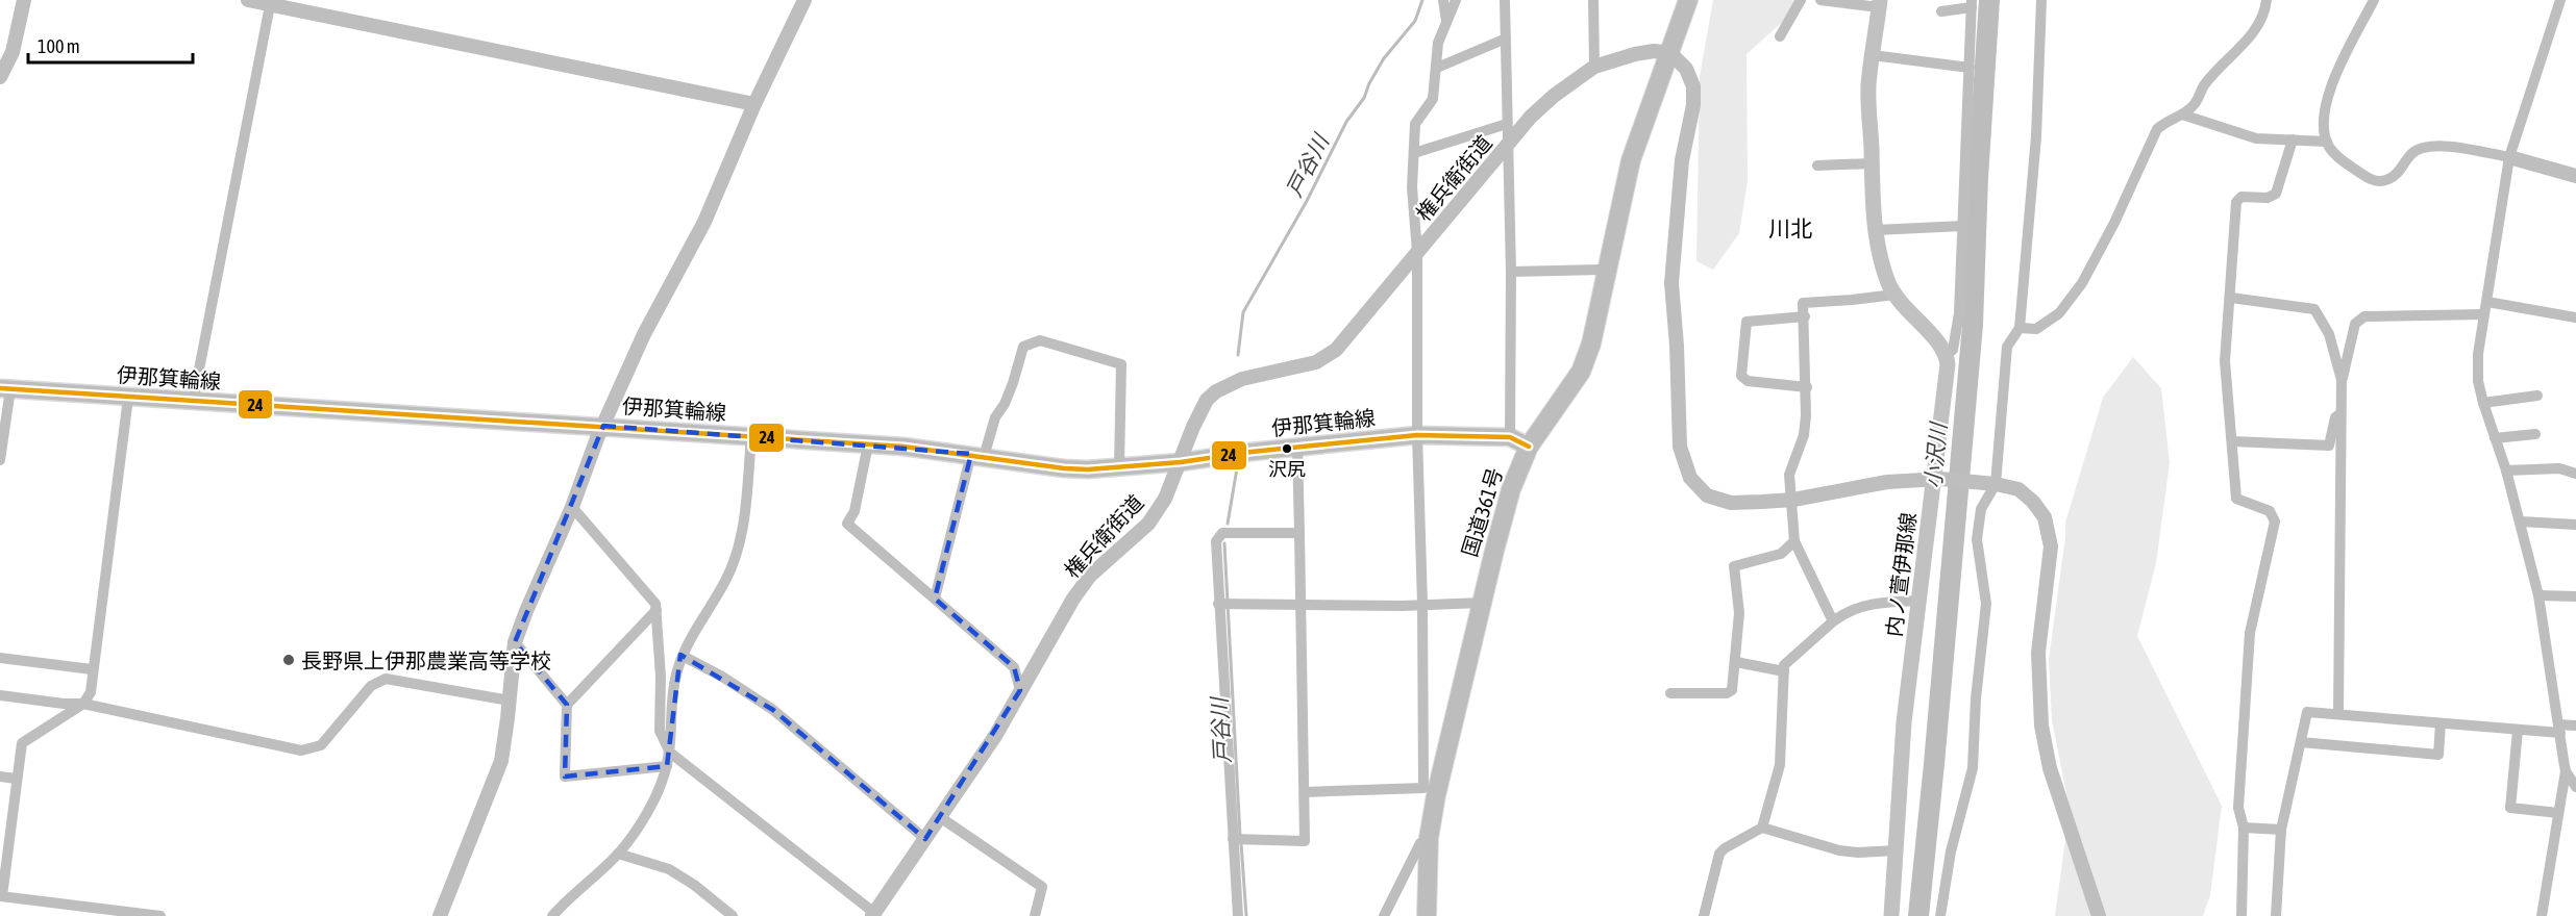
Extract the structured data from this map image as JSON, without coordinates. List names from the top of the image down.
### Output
{
  "streets": {
    "highway": ["国道361号"],
    "main road": ["伊那箕輪線", "内ノ萱伊那線"],
    "street": ["権兵衛街道"]
  },
  "crossings": [
    ["権兵衛街道", "伊那箕輪線"],
    ["権兵衛街道", "国道361号"],
    ["伊那箕輪線", "国道361号"]
  ],
  "districts": ["川北"],
  "water": ["戸谷川", "小沢川"],
  "places": ["沢尻", "長野県上伊那農業高等学校"],
  "lines": ["transit line 24"],
  "scale_bar": "100 m"
}
